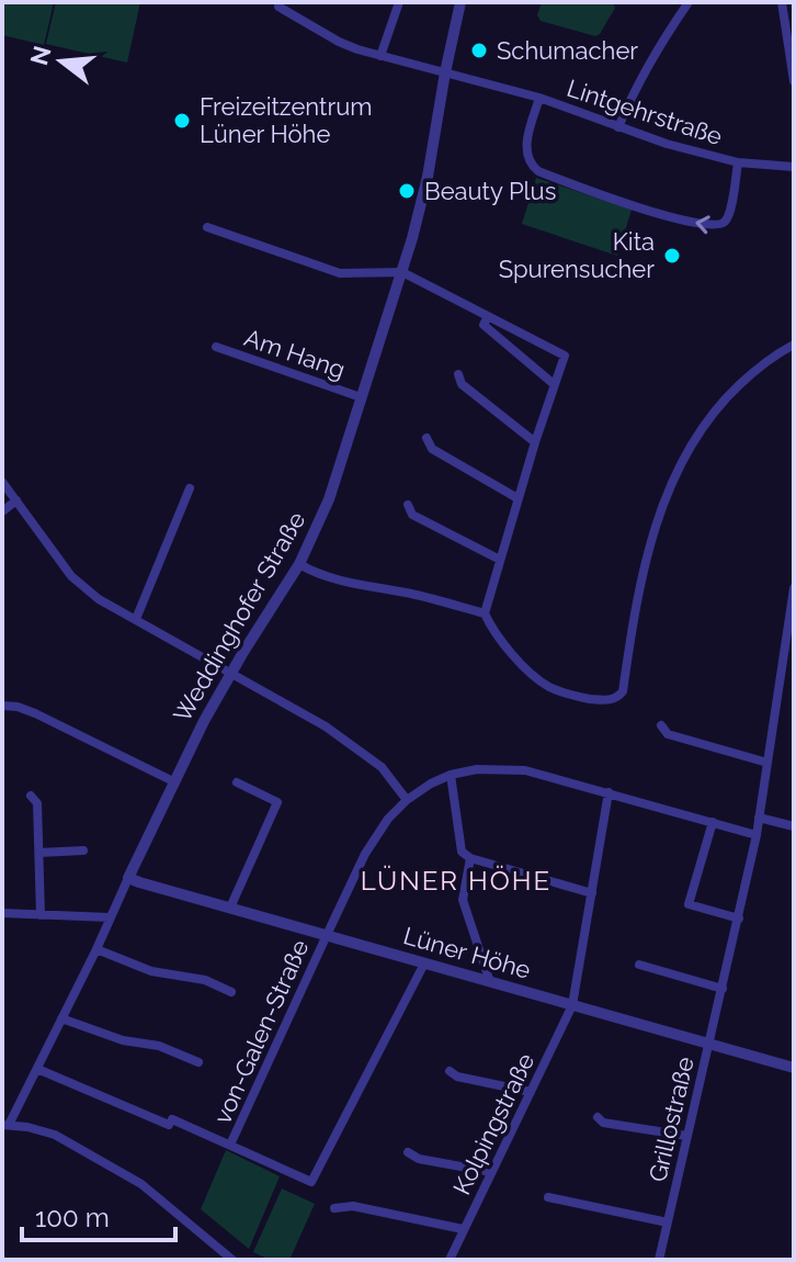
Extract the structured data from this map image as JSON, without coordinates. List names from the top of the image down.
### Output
{
  "streets": {
    "street": [
      "Lintgehrstraße",
      "Am Hang",
      "Weddinghofer Straße",
      "Lüner Höhe",
      "von-Galen-Straße",
      "Grillostraße",
      "Kolpingstraße"
    ]
  },
  "crossings": [
    ["Lintgehrstraße", "Weddinghofer Straße"],
    ["Am Hang", "Weddinghofer Straße"],
    ["Weddinghofer Straße", "Lüner Höhe"],
    ["Lüner Höhe", "von-Galen-Straße"],
    ["Lüner Höhe", "Grillostraße"],
    ["Lüner Höhe", "Kolpingstraße"]
  ],
  "districts": ["LÜNER HÖHE"],
  "places": [
    "Schumacher",
    "Freizeitzentrum Lüner Höhe",
    "Beauty Plus",
    "Kita Spurensucher"
  ],
  "scale_bar": "100 m",
  "north": "left"
}
